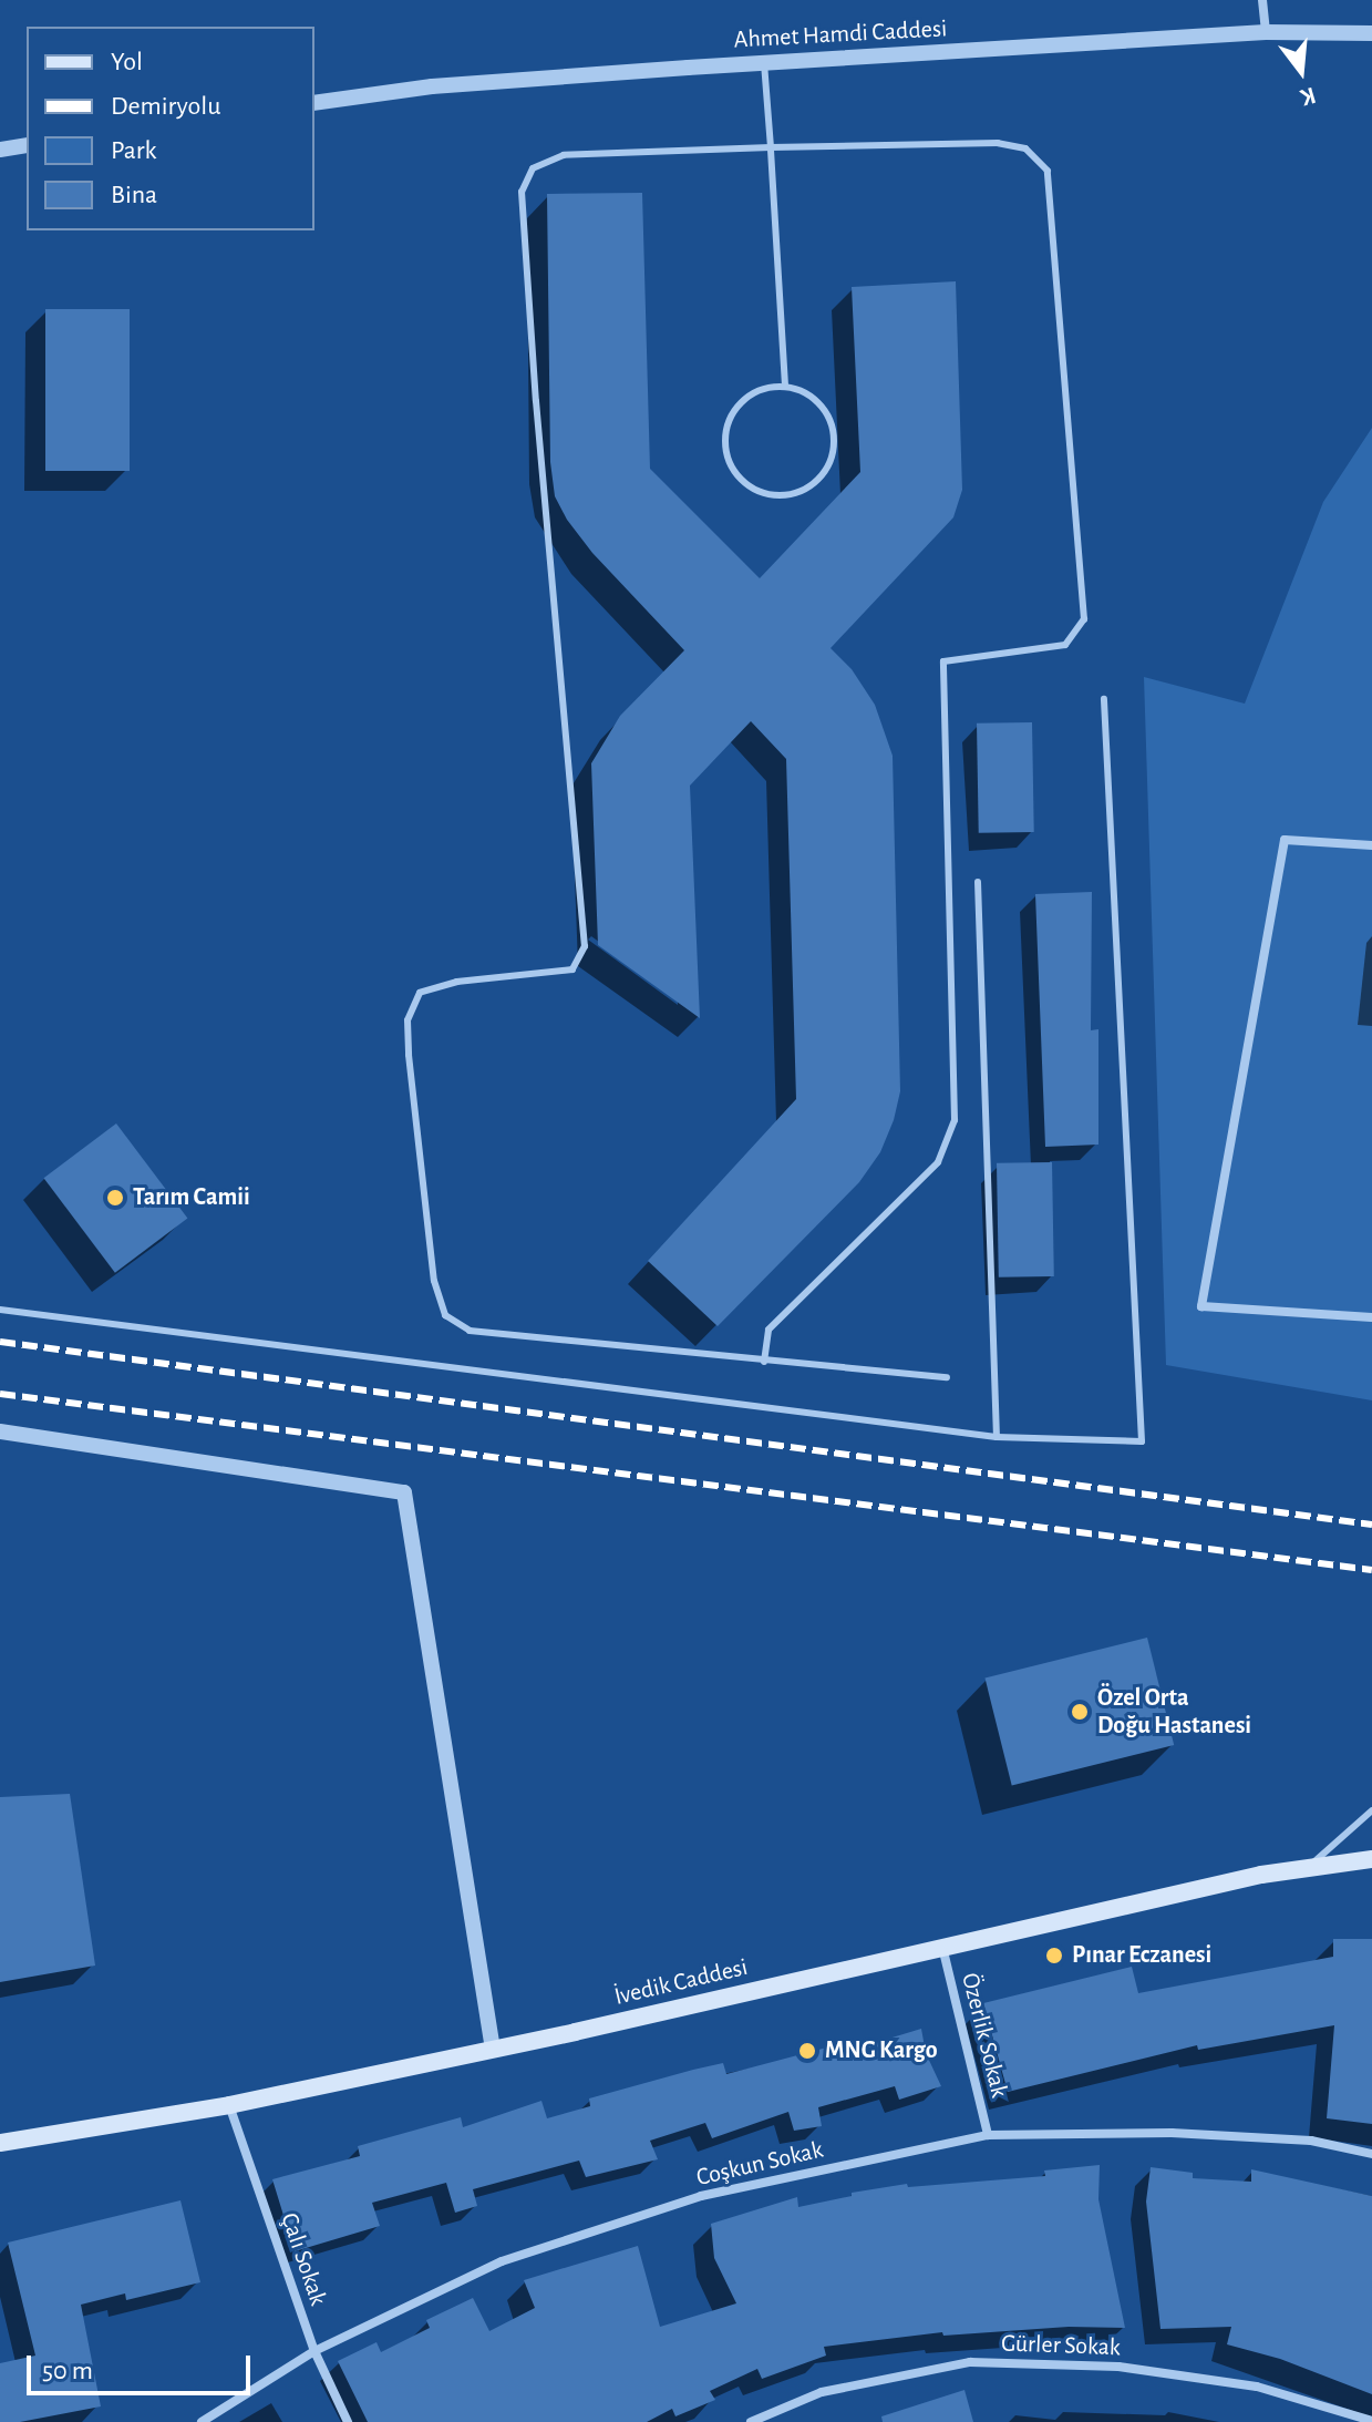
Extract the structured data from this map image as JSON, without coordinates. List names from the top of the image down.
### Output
{
  "streets": {
    "main road": ["İvedik Caddesi"],
    "street": [
      "Ahmet Hamdi Caddesi",
      "Özerlik Sokak",
      "Coşkun Sokak",
      "Çalı Sokak",
      "Gürler Sokak"
    ]
  },
  "crossings": [
    ["İvedik Caddesi", "Özerlik Sokak"],
    ["İvedik Caddesi", "Çalı Sokak"],
    ["Özerlik Sokak", "Coşkun Sokak"],
    ["Coşkun Sokak", "Çalı Sokak"]
  ],
  "places": [
    "Tarım Camii",
    "Özel Orta Doğu Hastanesi",
    "Pınar Eczanesi",
    "MNG Kargo"
  ],
  "legend": [
    "Yol",
    "Demiryolu",
    "Park",
    "Bina"
  ],
  "scale_bar": "50 m",
  "north": "bottom"
}
